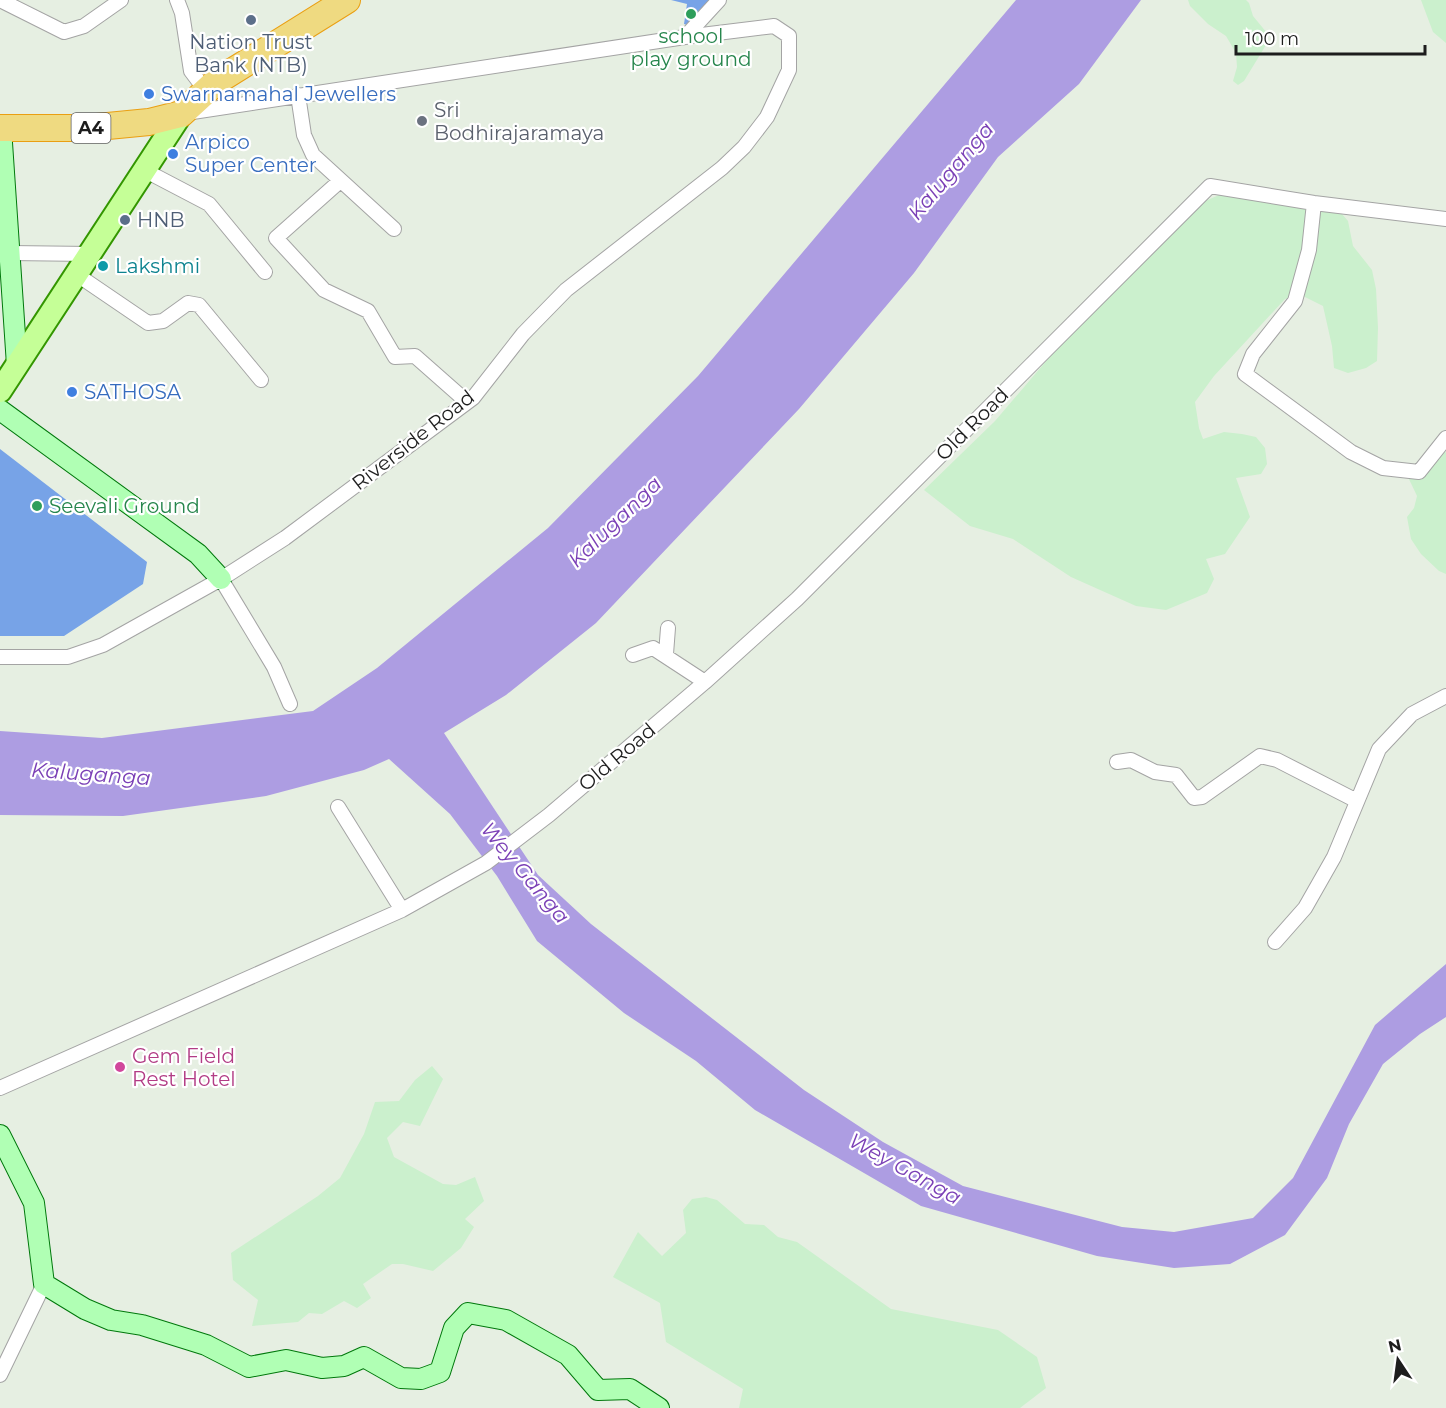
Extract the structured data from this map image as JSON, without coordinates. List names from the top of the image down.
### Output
{
  "streets": {
    "highway": ["A4"],
    "street": ["Old Road", "Riverside Road"]
  },
  "water": ["Kaluganga", "Wey Ganga"],
  "places": [
    "school play ground",
    "Nation Trust Bank (NTB)",
    "Swarnamahal Jewellers",
    "Sri Bodhirajaramaya",
    "Arpico Super Center",
    "HNB",
    "Lakshmi",
    "SATHOSA",
    "Seevali Ground",
    "Gem Field Rest Hotel"
  ],
  "scale_bar": "100 m",
  "north": "top"
}
